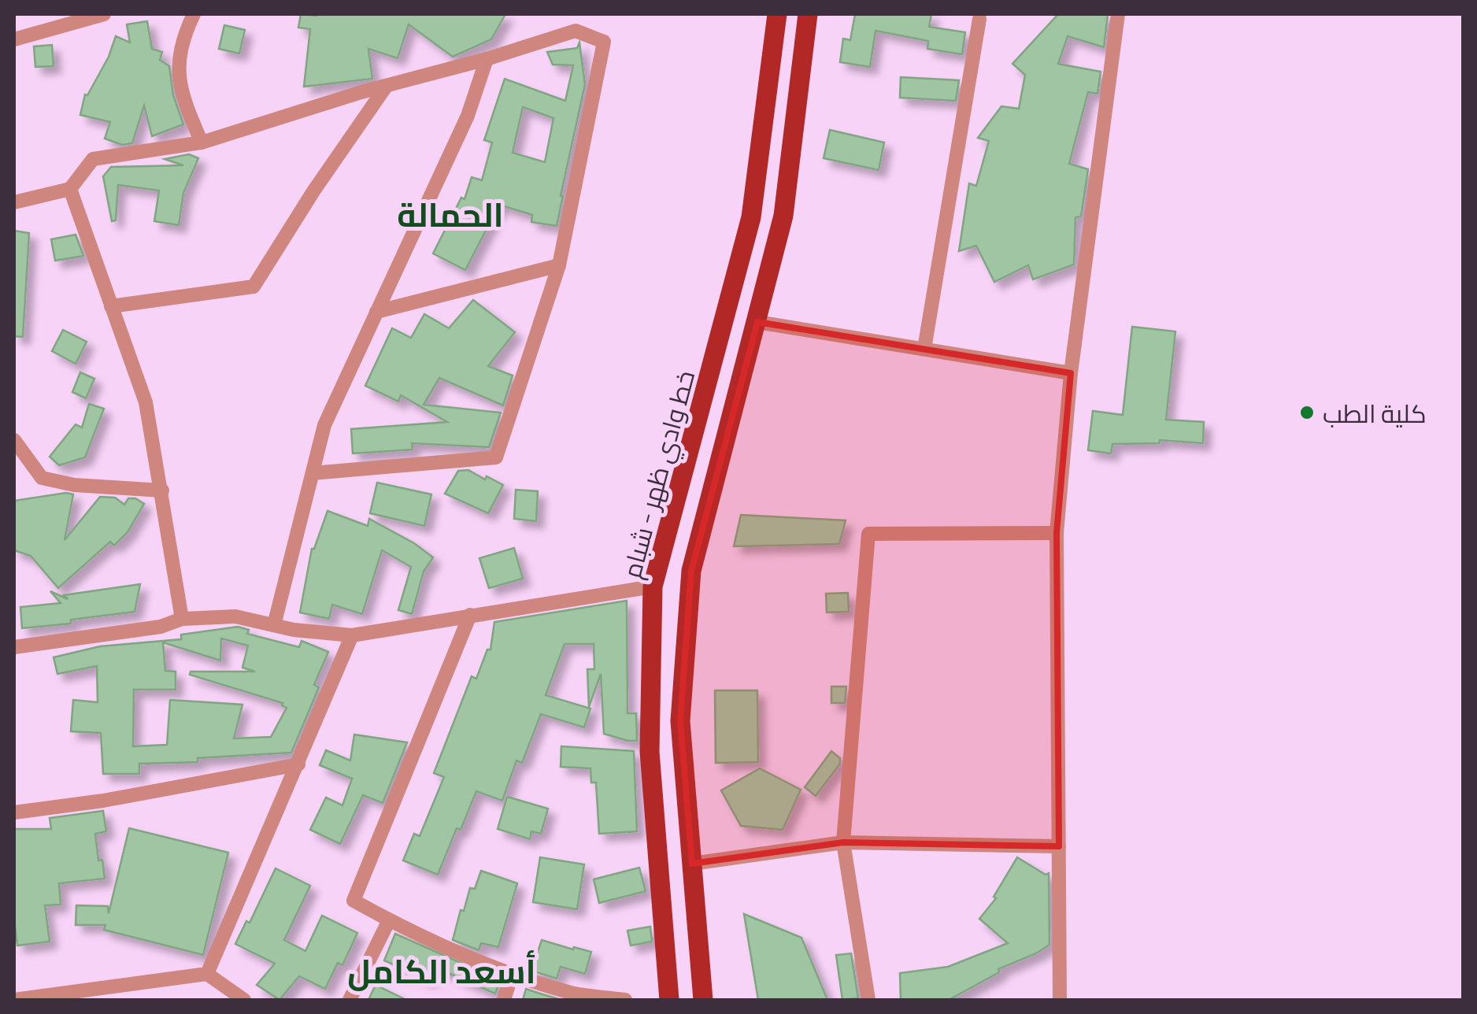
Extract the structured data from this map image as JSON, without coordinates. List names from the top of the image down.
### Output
{
  "streets": {
    "main road": ["خط وادي ظهر - شبام"]
  },
  "districts": ["الحمالة", "أسعد الكامل"],
  "places": ["كلية الطب"]
}
